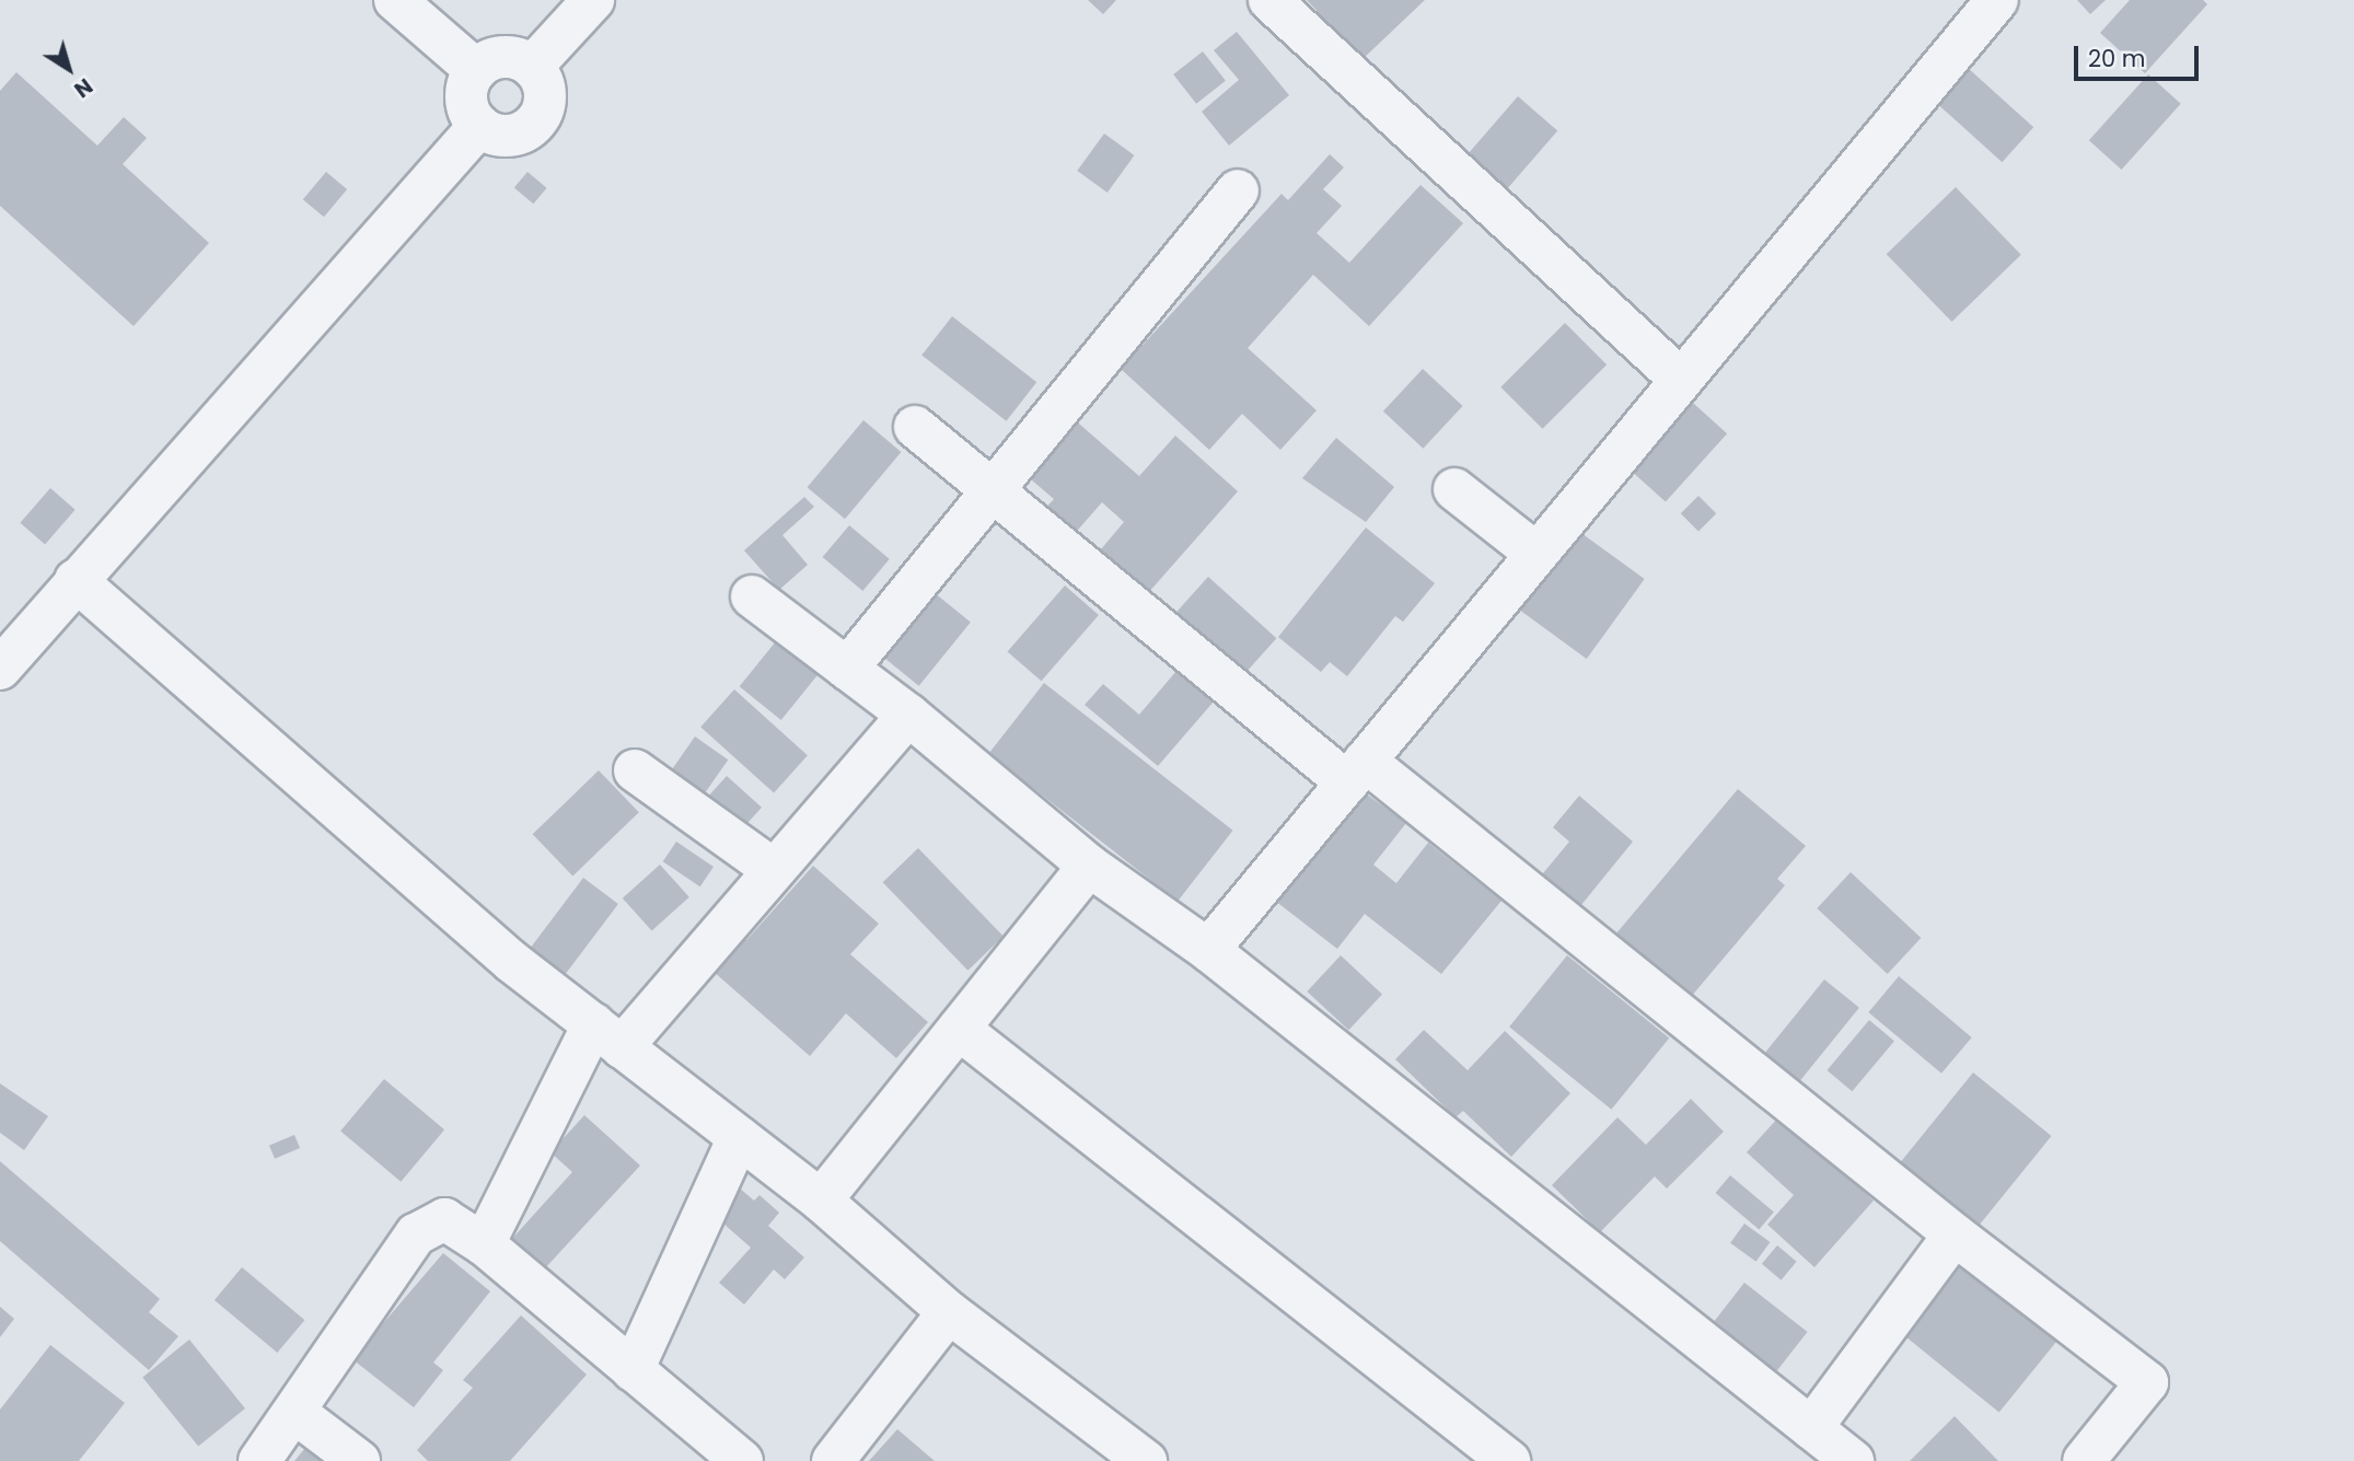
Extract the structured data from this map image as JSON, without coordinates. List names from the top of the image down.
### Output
{
  "scale_bar": "20 m",
  "north": "bottom right"
}
